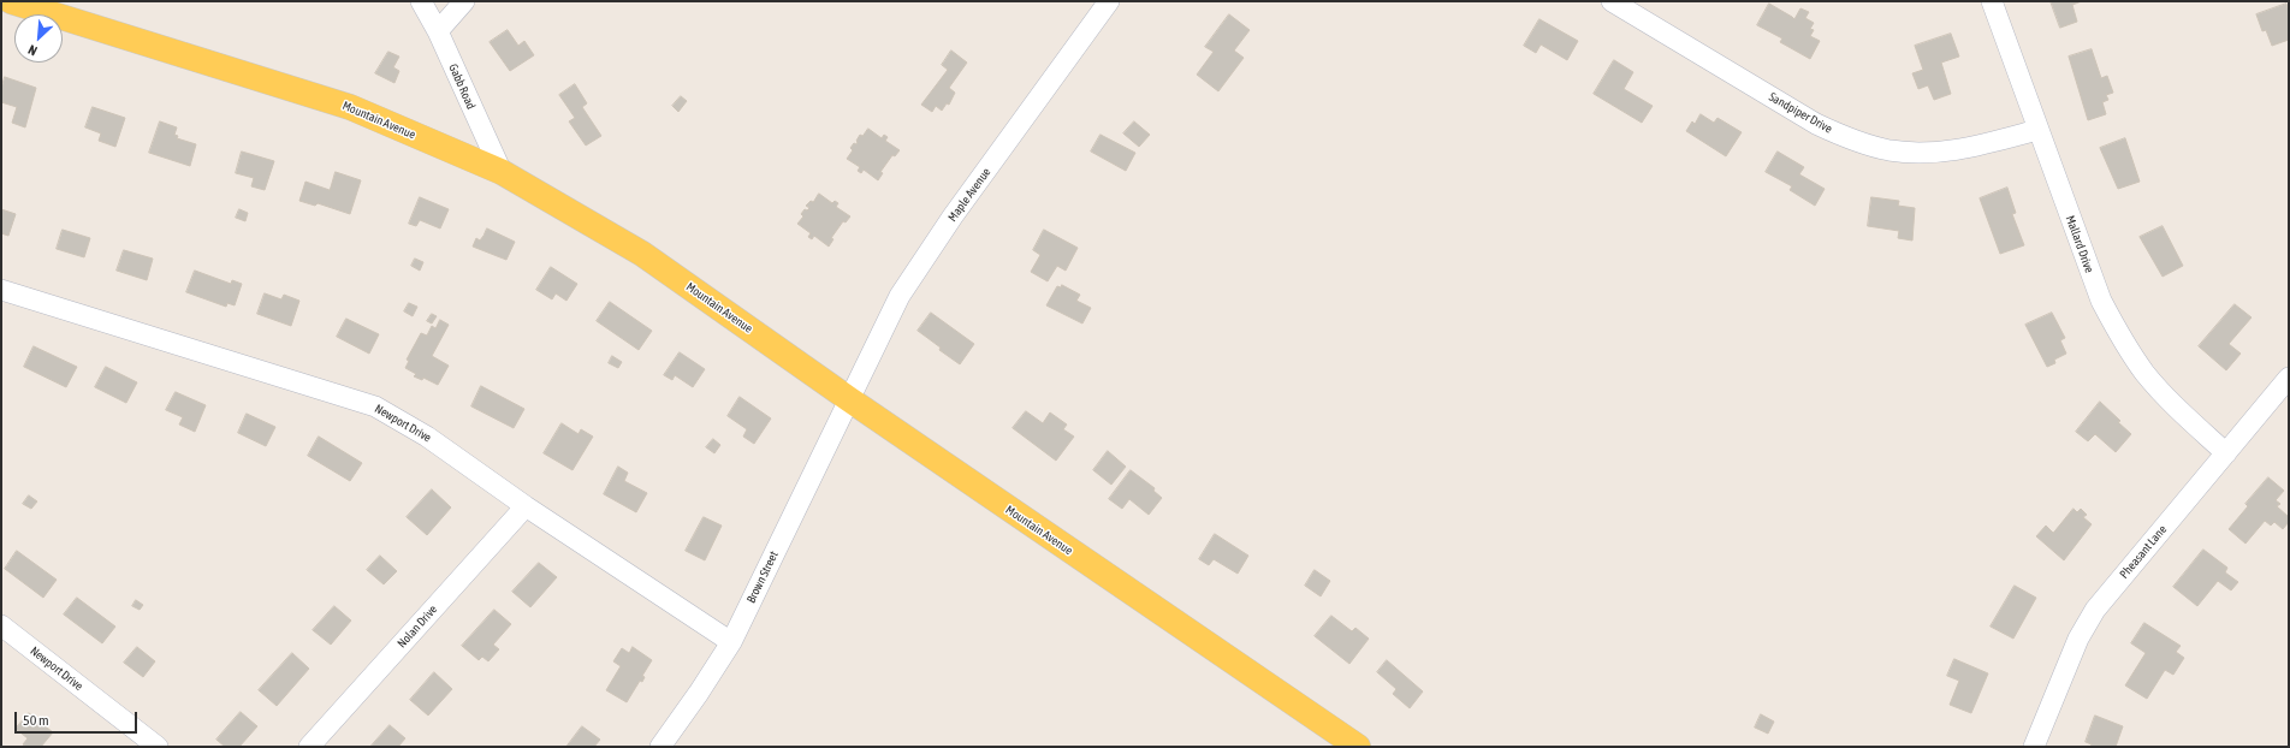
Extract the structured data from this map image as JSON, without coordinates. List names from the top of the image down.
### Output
{
  "streets": {
    "main road": ["Mountain Avenue"],
    "street": [
      "Gabb Road",
      "Sandpiper Drive",
      "Maple Avenue",
      "Mallard Drive",
      "Newport Drive",
      "Pheasant Lane",
      "Brown Street",
      "Nolan Drive"
    ]
  },
  "crossings": [
    ["Gabb Road", "Mountain Avenue"],
    ["Sandpiper Drive", "Mallard Drive"],
    ["Mountain Avenue", "Maple Avenue"],
    ["Mountain Avenue", "Brown Street"],
    ["Maple Avenue", "Brown Street"],
    ["Mallard Drive", "Pheasant Lane"],
    ["Newport Drive", "Brown Street"],
    ["Newport Drive", "Nolan Drive"]
  ],
  "scale_bar": "50 m",
  "north": "bottom left"
}
